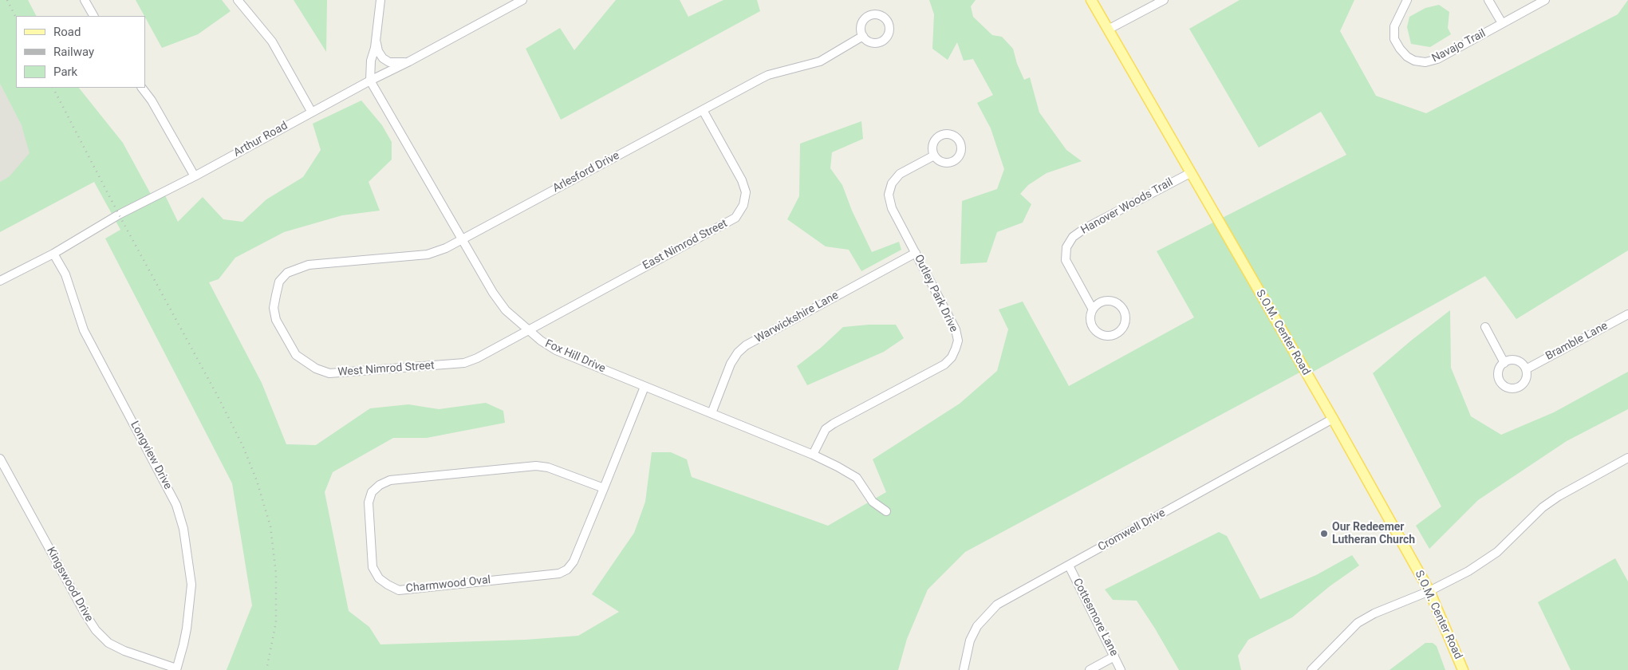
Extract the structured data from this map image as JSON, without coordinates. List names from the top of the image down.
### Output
{
  "streets": {
    "main road": ["S.O.M. Center Road"],
    "street": [
      "Navajo Trail",
      "Arthur Road",
      "Arlesford Drive",
      "Hanover Woods Trail",
      "East Nimrod Street",
      "Outley Park Drive",
      "Warwickshire Lane",
      "Bramble Lane",
      "Fox Hill Drive",
      "West Nimrod Street",
      "Longview Drive",
      "Cromwell Drive",
      "Kingswood Drive",
      "Charmwood Oval",
      "Cottesmore Lane"
    ]
  },
  "crossings": [
    ["Arthur Road", "Fox Hill Drive"],
    ["Arthur Road", "Longview Drive"],
    ["Arlesford Drive", "East Nimrod Street"],
    ["Arlesford Drive", "Fox Hill Drive"],
    ["Arlesford Drive", "West Nimrod Street"],
    ["Hanover Woods Trail", "S.O.M. Center Road"],
    ["East Nimrod Street", "Fox Hill Drive"],
    ["East Nimrod Street", "West Nimrod Street"],
    ["Outley Park Drive", "Warwickshire Lane"],
    ["Outley Park Drive", "Fox Hill Drive"],
    ["Warwickshire Lane", "Fox Hill Drive"],
    ["S.O.M. Center Road", "Cromwell Drive"],
    ["Fox Hill Drive", "West Nimrod Street"],
    ["Fox Hill Drive", "Charmwood Oval"],
    ["Longview Drive", "Kingswood Drive"],
    ["Cromwell Drive", "Cottesmore Lane"]
  ],
  "places": ["Our Redeemer Lutheran Church"],
  "legend": ["Road", "Railway", "Park"]
}
